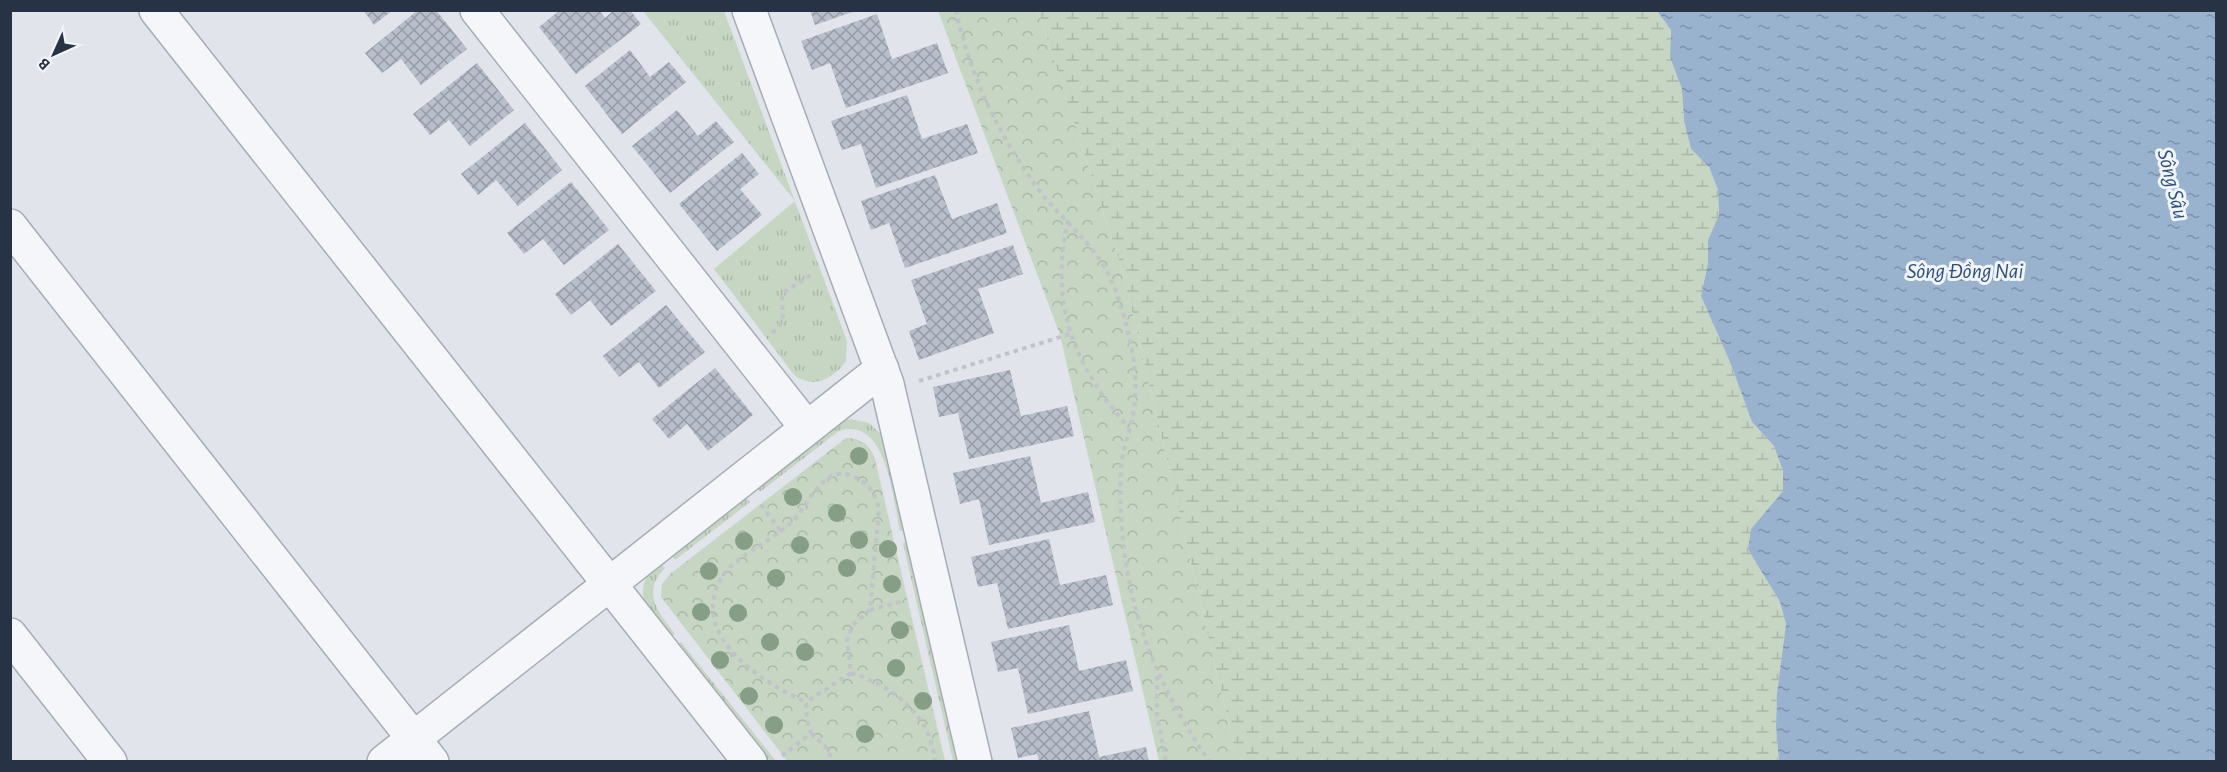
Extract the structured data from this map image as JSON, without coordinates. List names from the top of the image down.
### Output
{
  "water": ["Sông Sâu", "Sông Đồng Nai"],
  "north": "bottom left"
}
